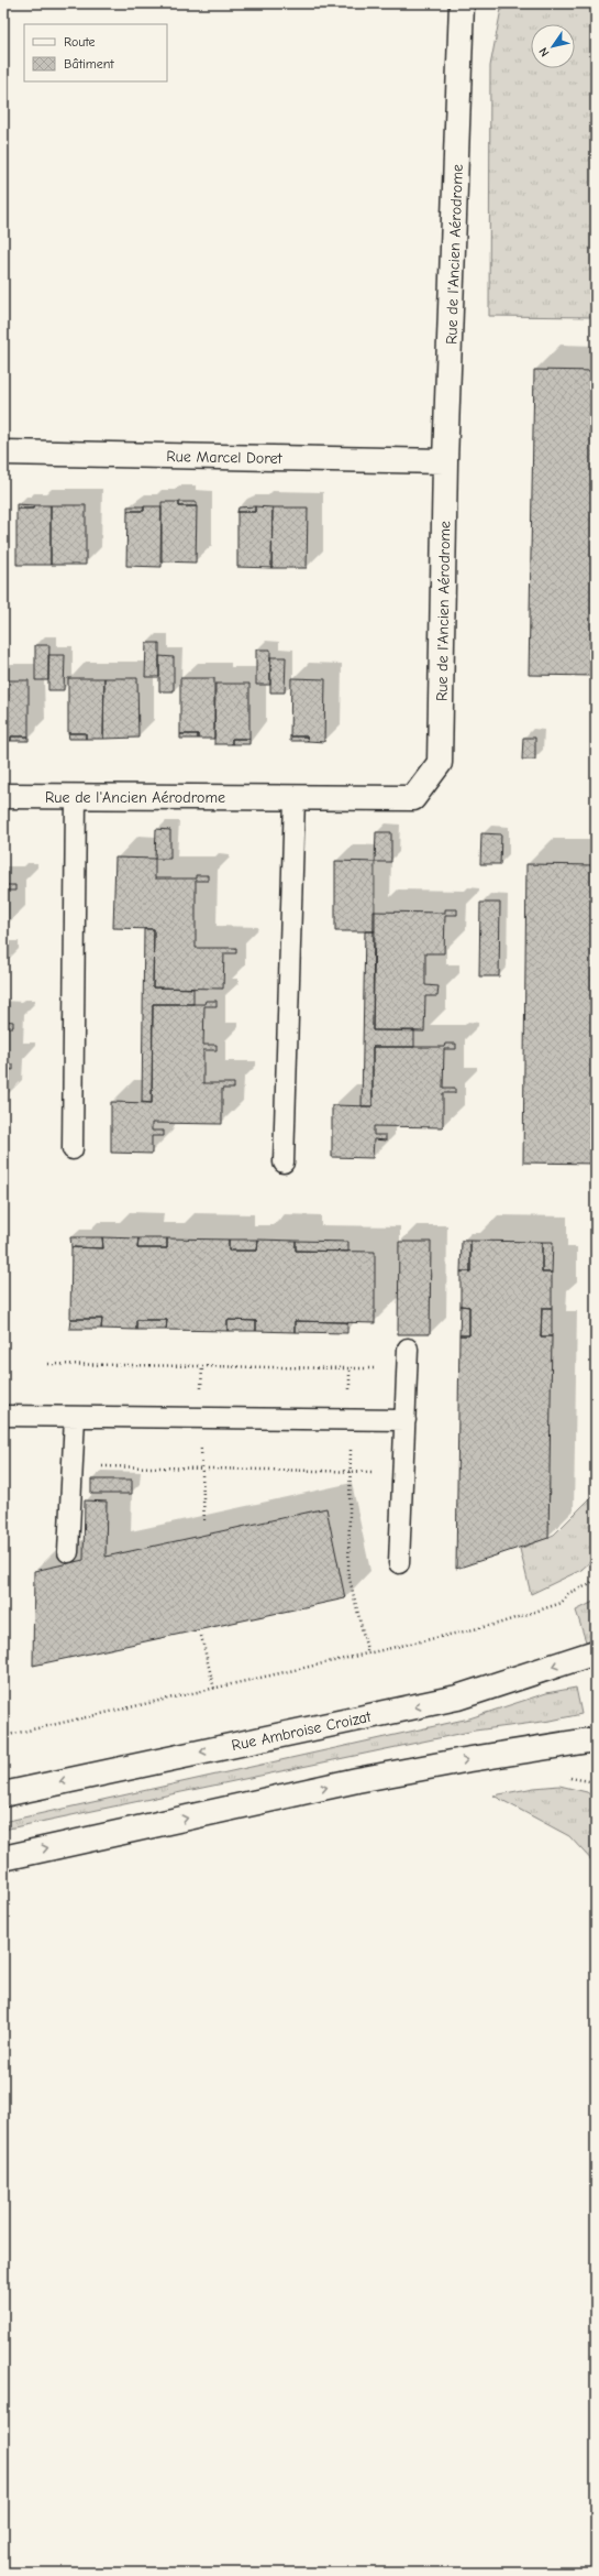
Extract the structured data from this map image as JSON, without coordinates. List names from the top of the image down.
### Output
{
  "streets": {
    "street": ["Rue de l'Ancien Aérodrome", "Rue Marcel Doret", "Rue Ambroise Croizat"]
  },
  "crossings": [
    ["Rue de l'Ancien Aérodrome", "Rue Marcel Doret"]
  ],
  "legend": ["Route", "Bâtiment"],
  "north": "bottom left"
}
